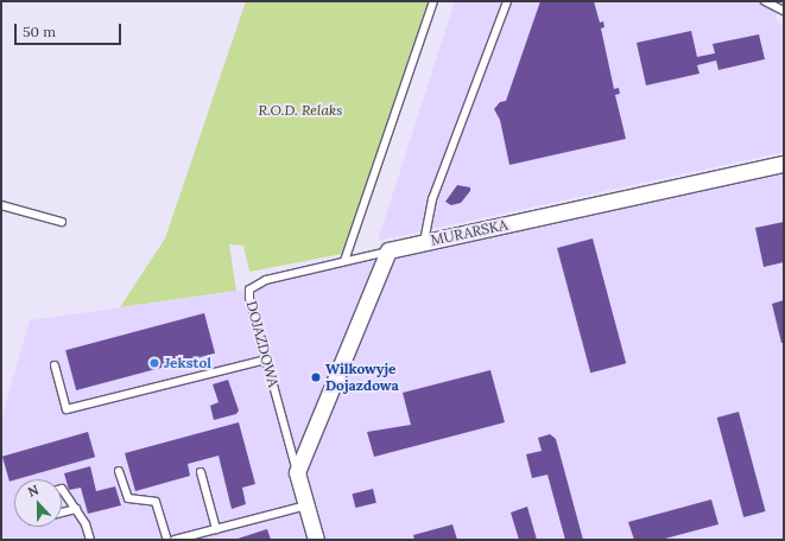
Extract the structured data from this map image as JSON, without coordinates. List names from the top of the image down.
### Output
{
  "streets": {
    "street": ["MURARSKA", "DOJAZDOWA"]
  },
  "crossings": [
    ["MURARSKA", "DOJAZDOWA"]
  ],
  "parks": ["R.O.D. Relaks"],
  "places": ["Jekstol", "Wilkowyje Dojazdowa"],
  "scale_bar": "50 m",
  "north": "top"
}
